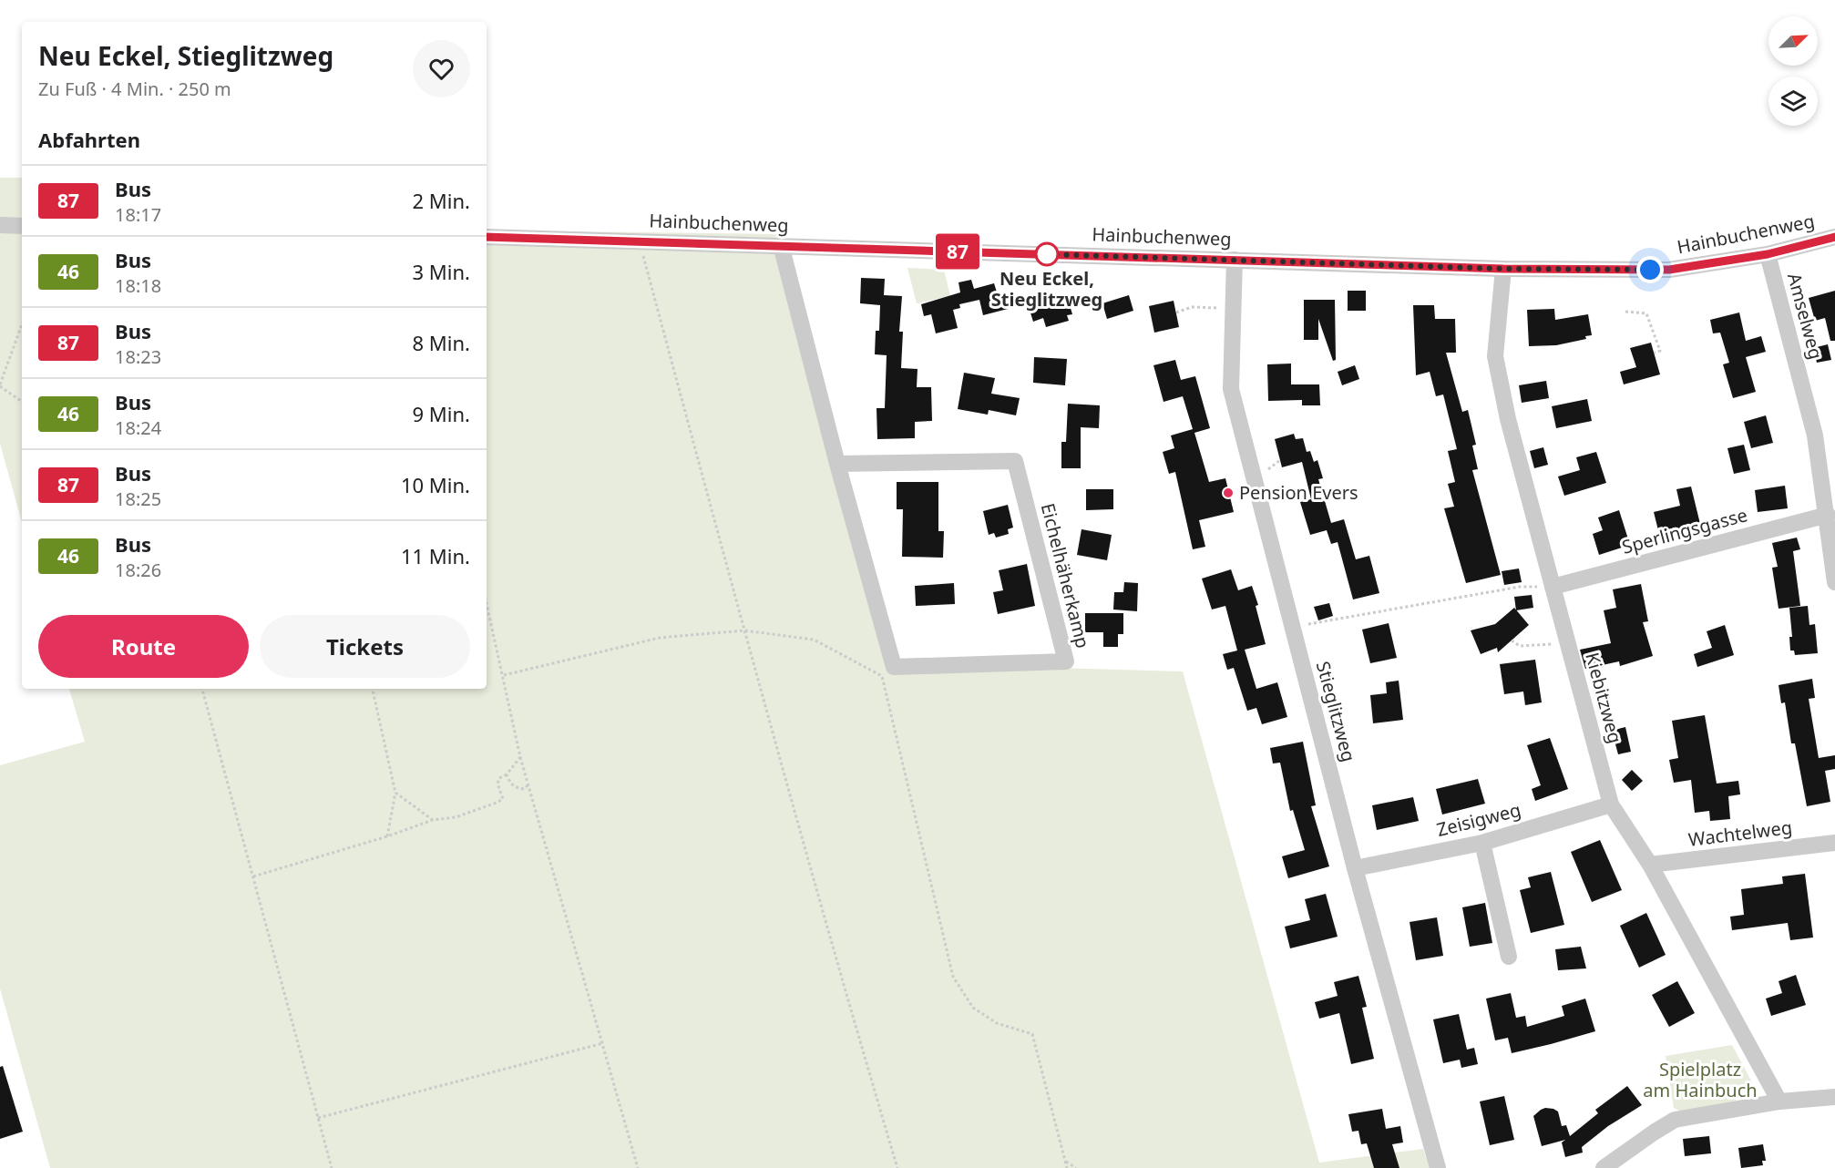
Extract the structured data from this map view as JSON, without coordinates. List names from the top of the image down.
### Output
{
  "streets": {
    "street": [
      "Hainbuchenweg",
      "Amselweg",
      "Sperlingsgasse",
      "Eichelhäherkamp",
      "Kiebitzweg",
      "Stieglitzweg",
      "Zeisigweg",
      "Wachtelweg"
    ]
  },
  "crossings": [
    ["Hainbuchenweg", "Amselweg"],
    ["Hainbuchenweg", "Eichelhäherkamp"],
    ["Hainbuchenweg", "Kiebitzweg"],
    ["Hainbuchenweg", "Stieglitzweg"],
    ["Amselweg", "Sperlingsgasse"],
    ["Sperlingsgasse", "Kiebitzweg"],
    ["Kiebitzweg", "Zeisigweg"],
    ["Kiebitzweg", "Wachtelweg"],
    ["Stieglitzweg", "Zeisigweg"]
  ],
  "parks": ["Spielplatz am Hainbuch"],
  "places": ["Neu Eckel, Stieglitzweg", "Pension Evers"],
  "lines": ["bus line 87"],
  "north": "top right",
  "page": {
    "on_map": "87",
    "heading": [
      ["Neu Eckel, Stieglitzweg", "Zu Fuß · 4 Min. · 250 m"],
      "Abfahrten"
    ],
    "list": [
      {
        "mark": "87",
        "name": "Bus",
        "note": "18:17",
        "value": "2 Min."
      },
      {
        "mark": "46",
        "name": "Bus",
        "note": "18:18",
        "value": "3 Min."
      },
      {
        "mark": "87",
        "name": "Bus",
        "note": "18:23",
        "value": "8 Min."
      },
      {
        "mark": "46",
        "name": "Bus",
        "note": "18:24",
        "value": "9 Min."
      },
      {
        "mark": "87",
        "name": "Bus",
        "note": "18:25",
        "value": "10 Min."
      },
      {
        "mark": "46",
        "name": "Bus",
        "note": "18:26",
        "value": "11 Min."
      }
    ],
    "buttons": ["Route", "Tickets"]
  }
}
